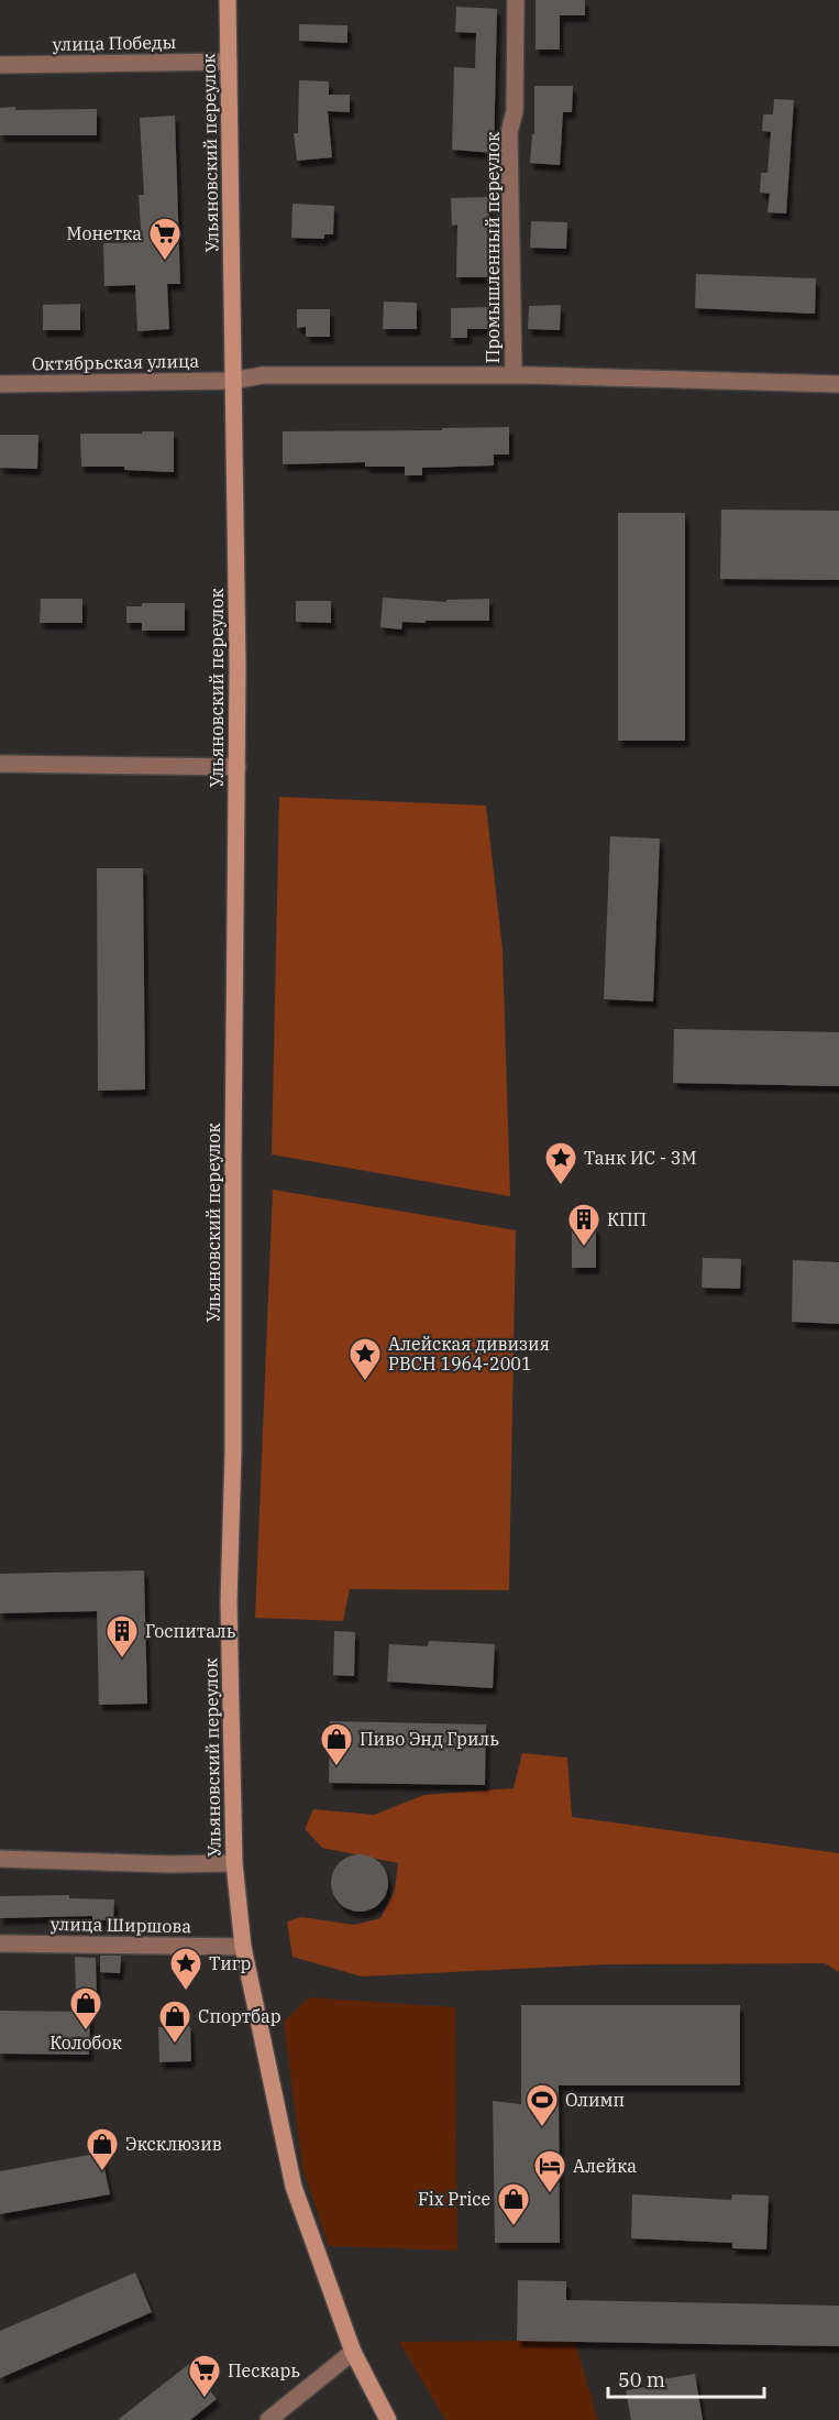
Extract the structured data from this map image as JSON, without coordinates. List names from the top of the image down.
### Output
{
  "streets": {
    "main road": ["Ульяновский переулок"],
    "street": [
      "улица Победы",
      "Промышленный переулок",
      "Октябрьская улица",
      "улица Ширшова"
    ]
  },
  "crossings": [
    ["улица Победы", "Ульяновский переулок"],
    ["Ульяновский переулок", "Октябрьская улица"],
    ["Ульяновский переулок", "улица Ширшова"],
    ["Промышленный переулок", "Октябрьская улица"]
  ],
  "places": {
    "supermarket": ["Монетка", "Пескарь"],
    "place": ["Танк ИС - 3М", "Алейская дивизия РВСН 1964-2001", "Тигр"],
    "building": ["КПП", "Госпиталь"],
    "shop": [
      "Пиво Энд Гриль",
      "Колобок",
      "Спортбар",
      "Эксклюзив",
      "Fix Price"
    ],
    "sports": ["Олимп"],
    "hotel": ["Алейка"]
  },
  "scale_bar": "50 m"
}
